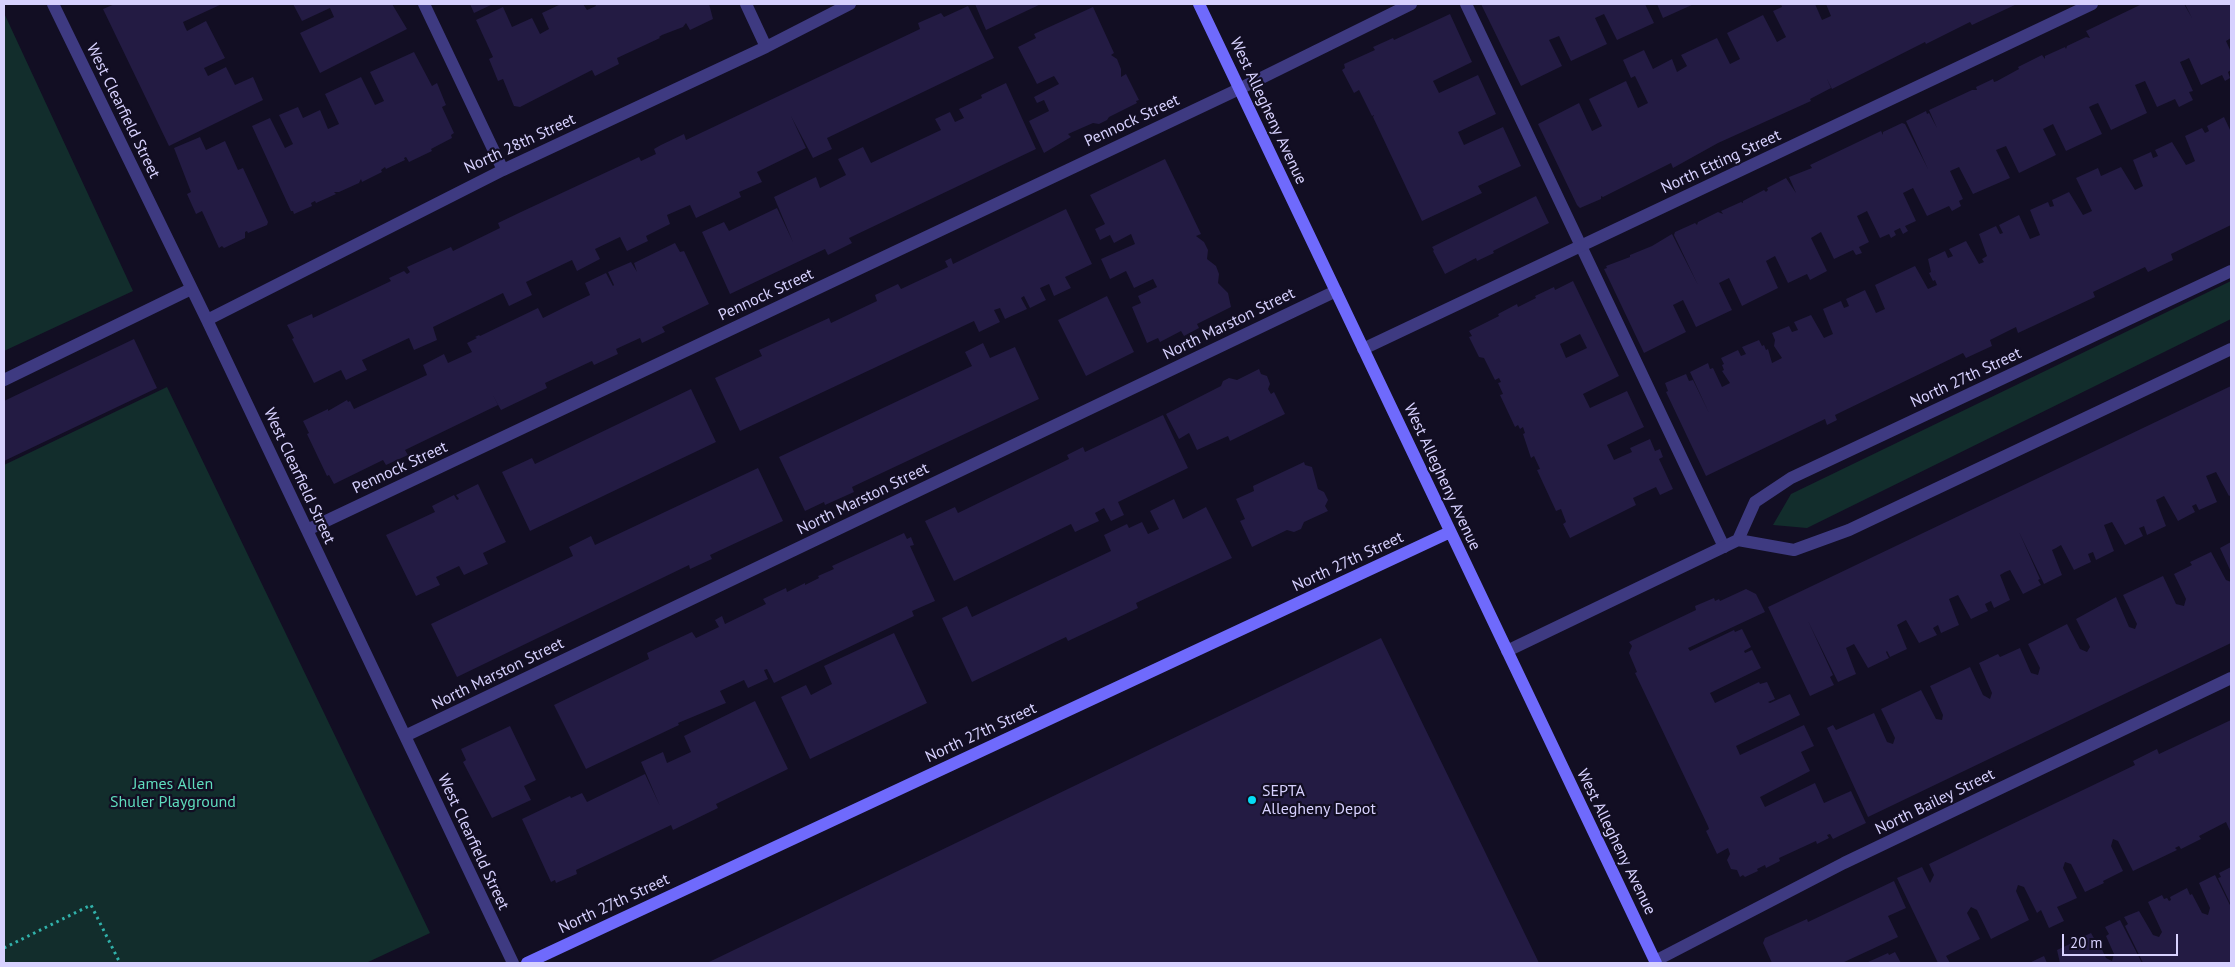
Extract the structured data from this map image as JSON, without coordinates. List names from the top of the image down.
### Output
{
  "streets": {
    "main road": ["West Allegheny Avenue", "North 27th Street"],
    "street": [
      "West Clearfield Street",
      "Pennock Street",
      "North 28th Street",
      "North Etting Street",
      "North Marston Street",
      "North Bailey Street"
    ]
  },
  "crossings": [
    ["West Clearfield Street", "Pennock Street"],
    ["West Clearfield Street", "North 28th Street"],
    ["West Clearfield Street", "North Marston Street"],
    ["West Allegheny Avenue", "Pennock Street"],
    ["West Allegheny Avenue", "North Etting Street"],
    ["West Allegheny Avenue", "North Marston Street"],
    ["West Allegheny Avenue", "North 27th Street"],
    ["West Allegheny Avenue", "North Bailey Street"]
  ],
  "parks": ["James Allen Shuler Playground"],
  "places": ["SEPTA Allegheny Depot"],
  "scale_bar": "20 m"
}
